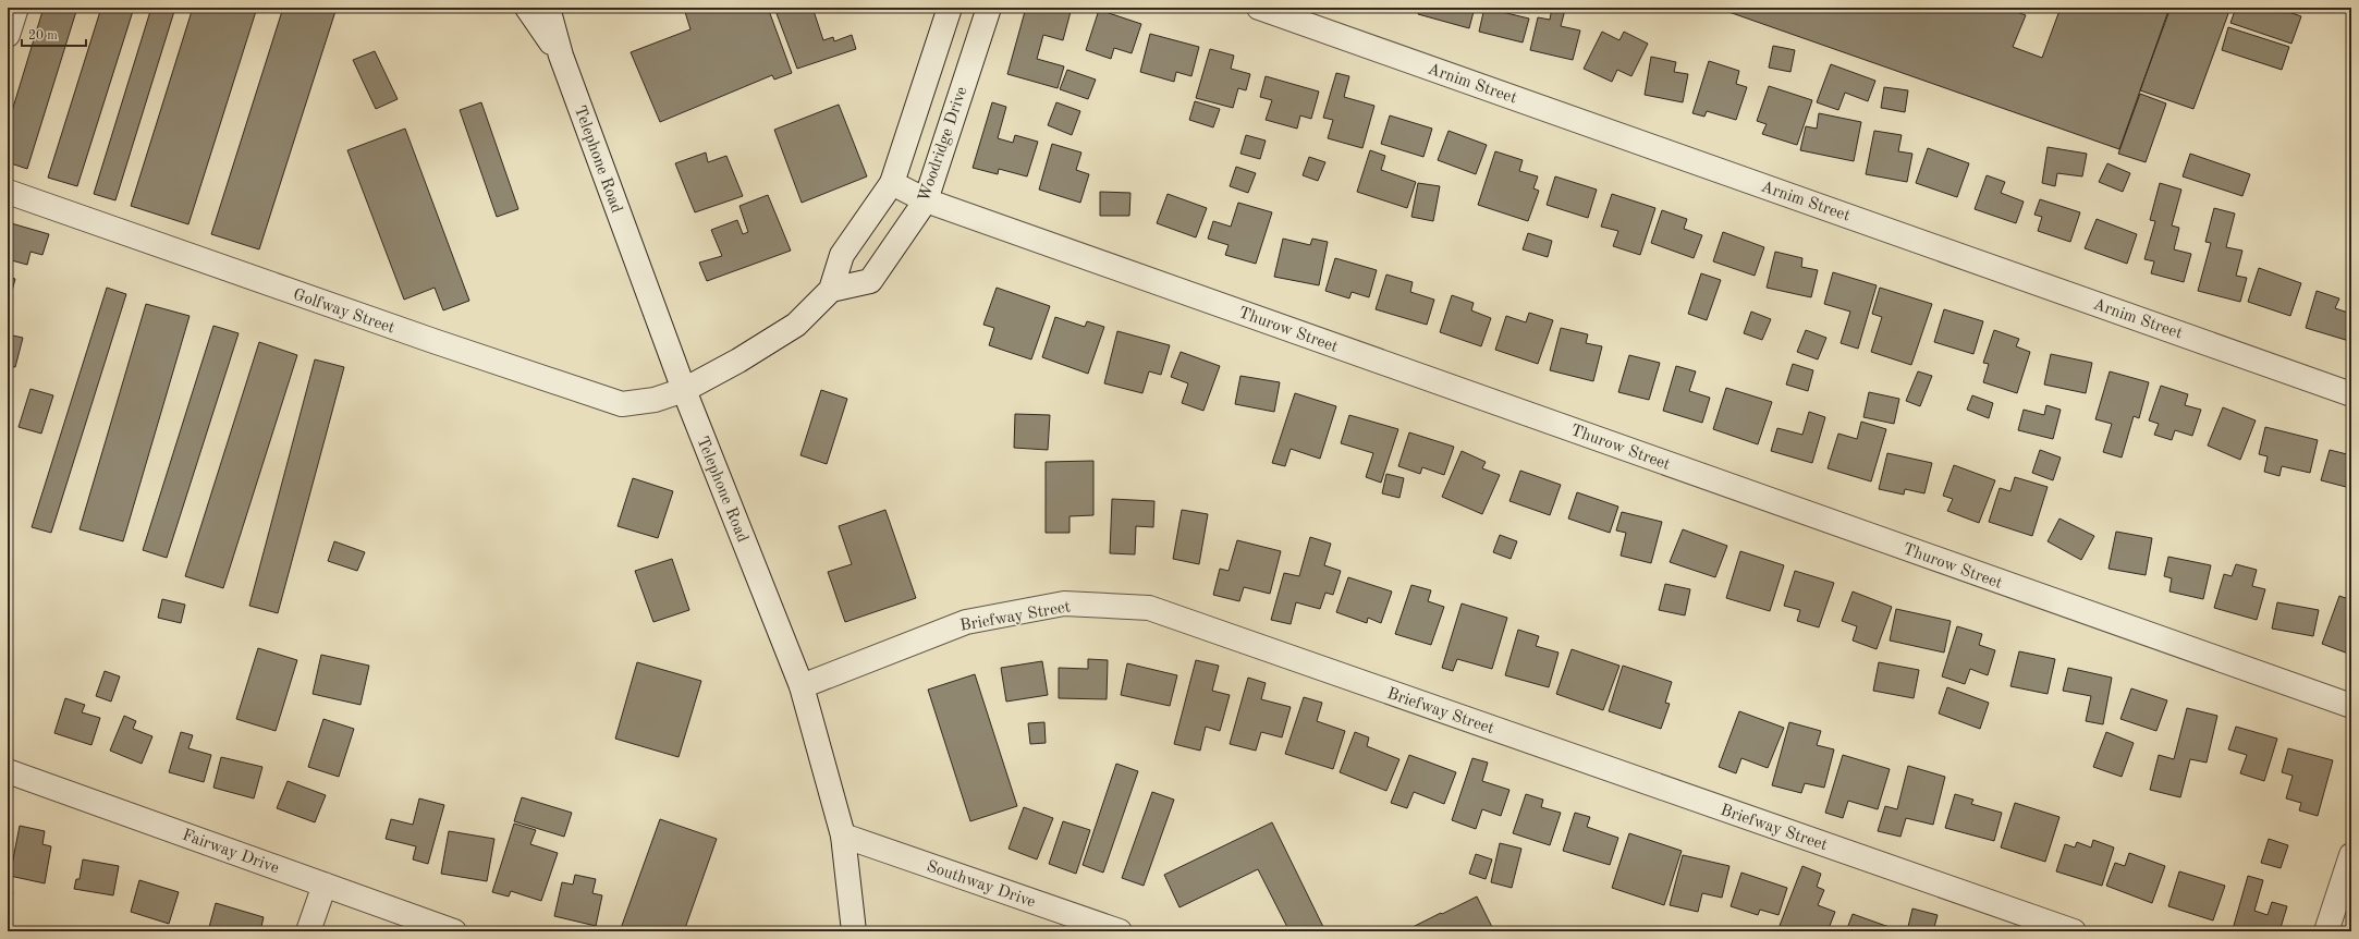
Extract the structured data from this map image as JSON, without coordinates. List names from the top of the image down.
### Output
{
  "streets": {
    "street": [
      "Arnim Street",
      "Woodridge Drive",
      "Telephone Road",
      "Golfway Street",
      "Thurow Street",
      "Briefway Street",
      "Fairway Drive",
      "Southway Drive"
    ]
  },
  "crossings": [
    ["Woodridge Drive", "Thurow Street"],
    ["Telephone Road", "Golfway Street"],
    ["Telephone Road", "Briefway Street"],
    ["Telephone Road", "Southway Drive"]
  ],
  "scale_bar": "20 m"
}
